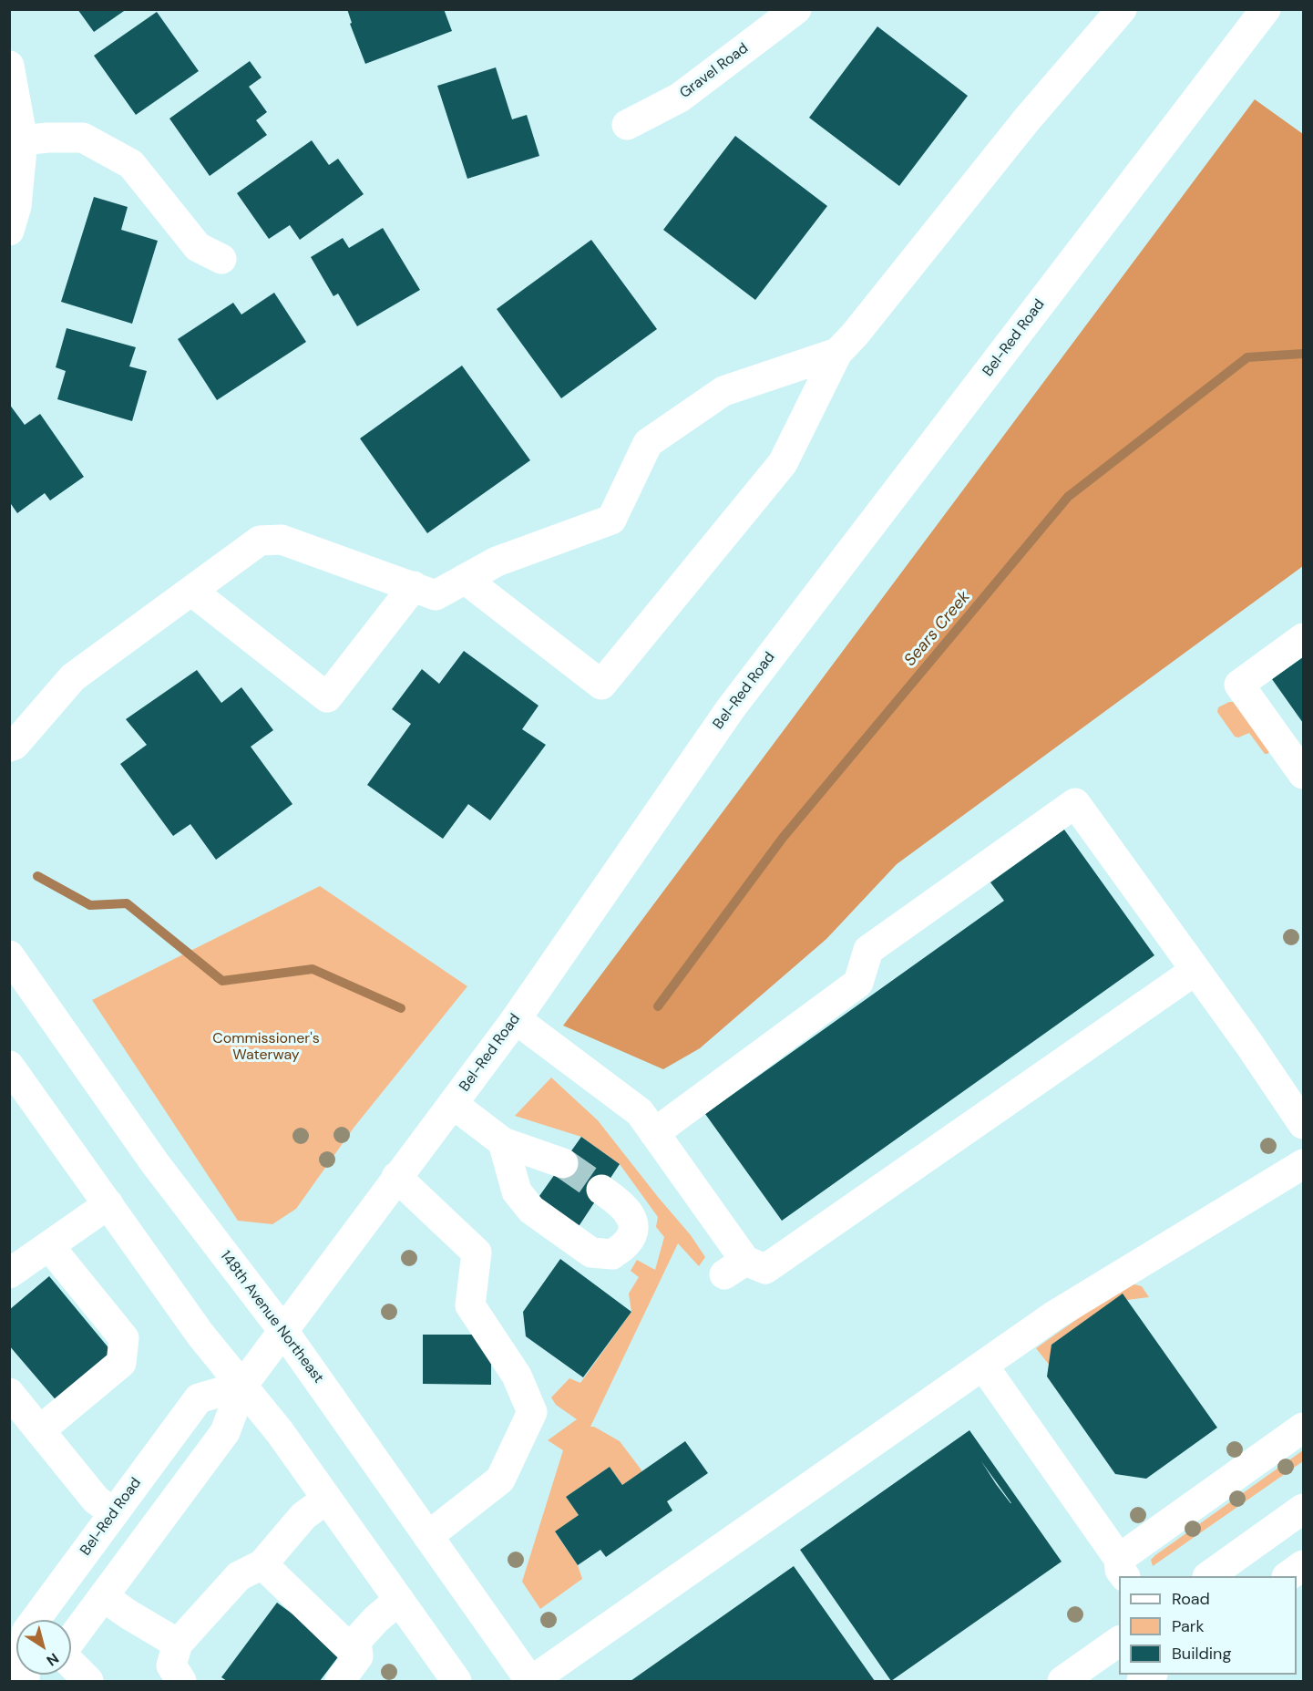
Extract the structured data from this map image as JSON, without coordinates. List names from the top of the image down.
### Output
{
  "streets": {
    "main road": ["Gravel Road", "Bel-Red Road", "148th Avenue Northeast"]
  },
  "crossings": [
    ["Bel-Red Road", "148th Avenue Northeast"]
  ],
  "water": ["Sears Creek"],
  "parks": ["Commissioner's Waterway"],
  "legend": ["Road", "Park", "Building"],
  "north": "bottom right"
}
